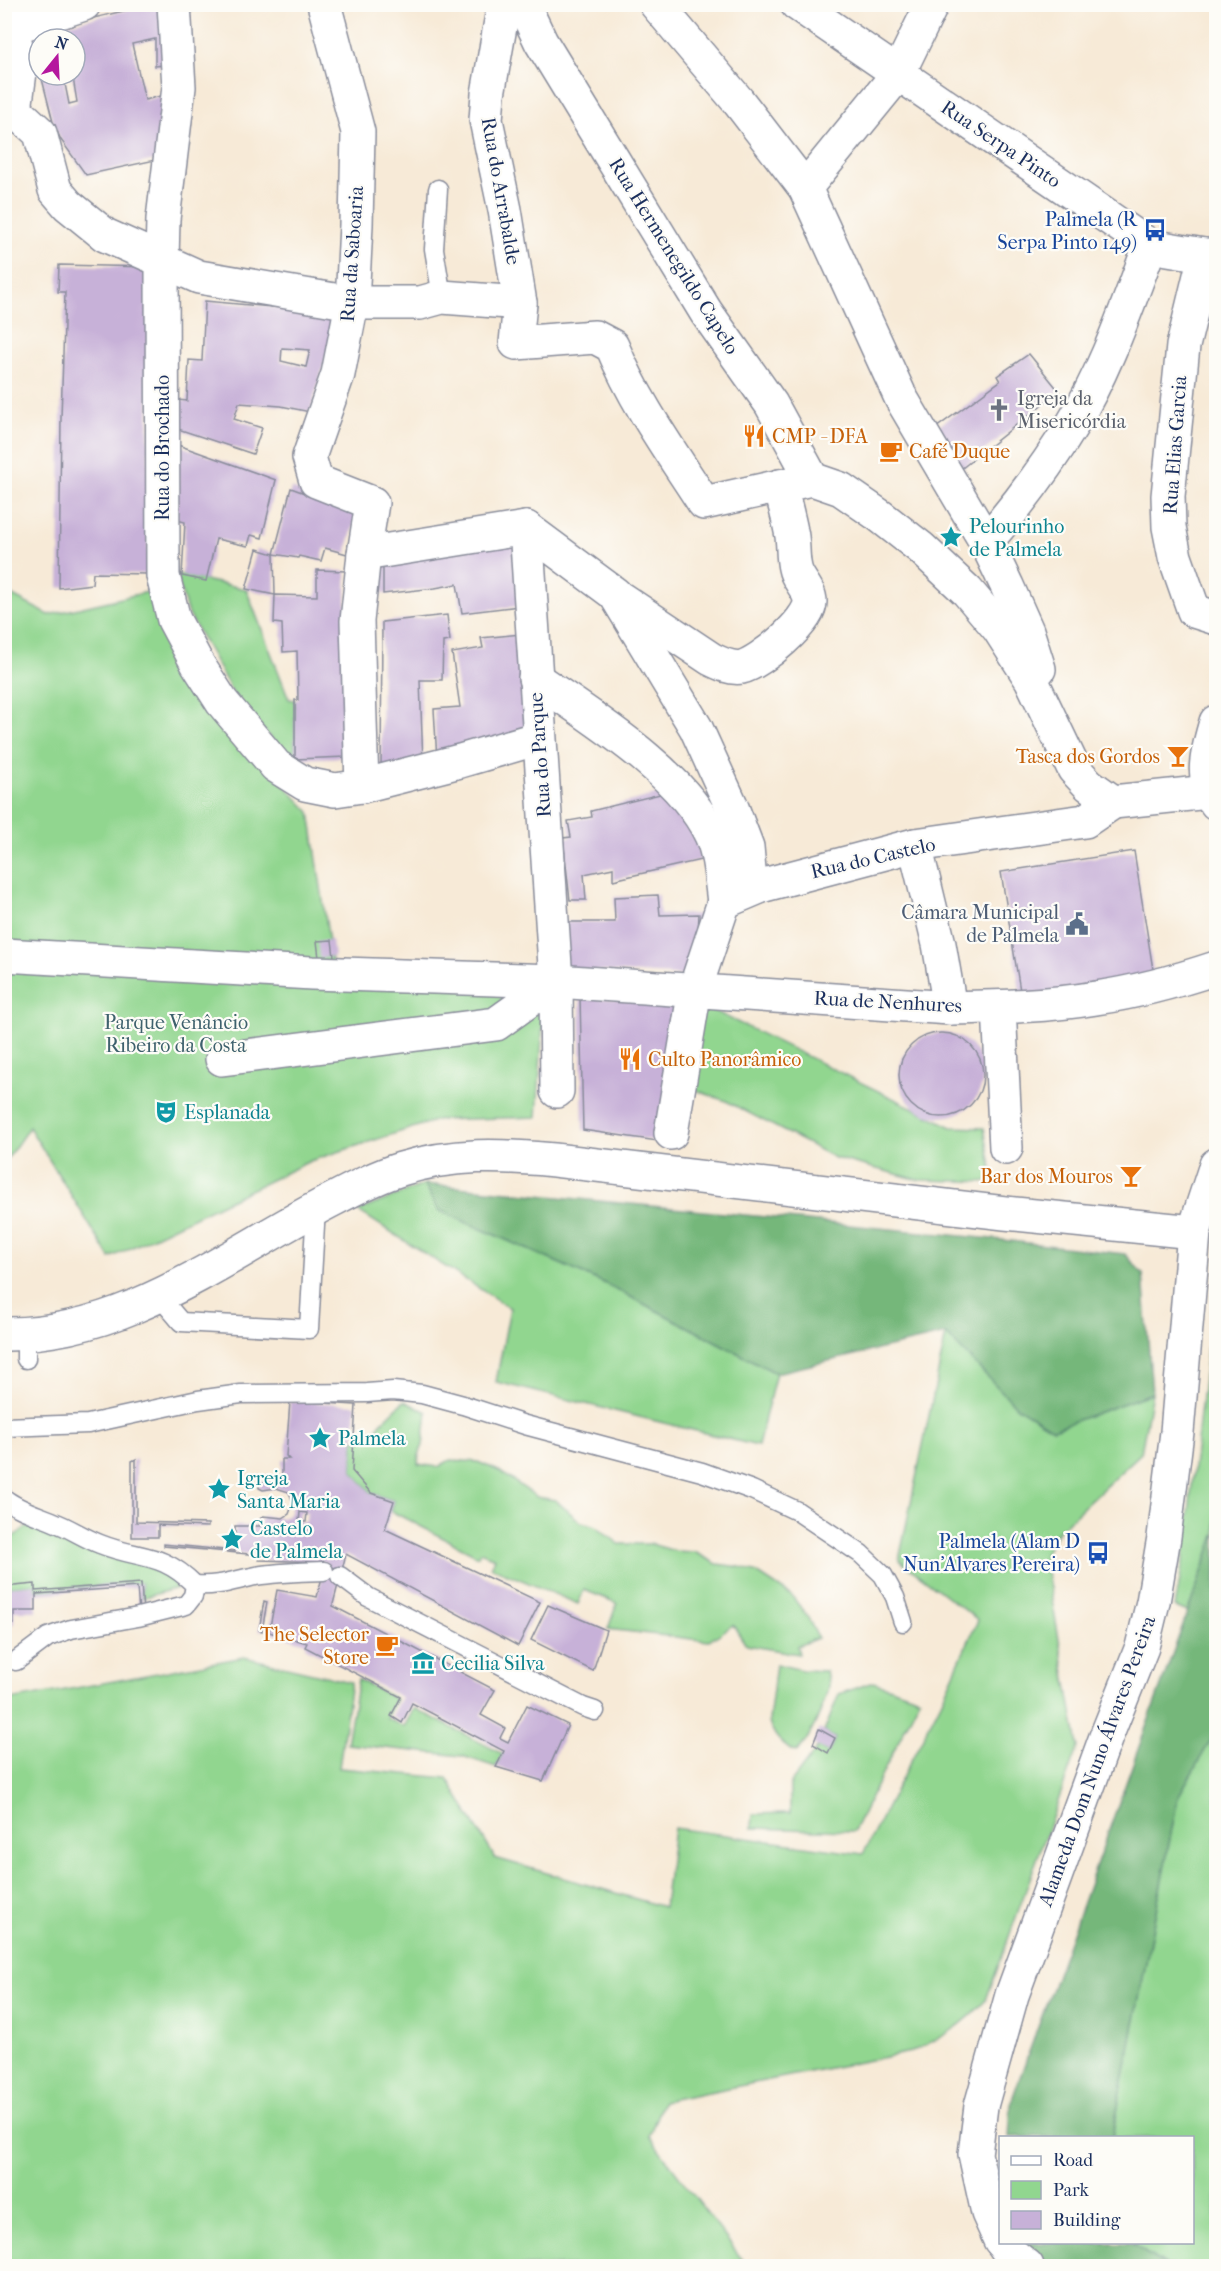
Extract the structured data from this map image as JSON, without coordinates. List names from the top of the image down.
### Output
{
  "streets": {
    "street": [
      "Rua Serpa Pinto",
      "Rua do Arrabalde",
      "Rua da Saboaria",
      "Rua Hermenegildo Capelo",
      "Rua Elias Garcia",
      "Rua do Brochado",
      "Rua do Parque",
      "Rua do Castelo",
      "Rua de Nenhures",
      "Alameda Dom Nuno Álvares Pereira"
    ]
  },
  "crossings": [
    ["Rua Serpa Pinto", "Rua Elias Garcia"],
    ["Rua da Saboaria", "Rua do Brochado"],
    ["Rua do Brochado", "Rua do Parque"],
    ["Rua do Parque", "Rua de Nenhures"]
  ],
  "parks": ["Parque Venâncio Ribeiro da Costa"],
  "places": {
    "bus stop": ["Palmela (R Serpa Pinto 149)", "Palmela (Alam D Nun'Alvares Pereira)"],
    "church": ["Igreja da Misericórdia"],
    "restaurant": ["CMP - DFA", "Culto Panorâmico"],
    "cafe": ["Café Duque", "The Selector Store"],
    "place": [
      "Pelourinho de Palmela",
      "Palmela",
      "Igreja Santa Maria",
      "Castelo de Palmela"
    ],
    "bar": ["Tasca dos Gordos", "Bar dos Mouros"],
    "public building": ["Câmara Municipal de Palmela"],
    "theatre": ["Esplanada"],
    "museum": ["Cecilia Silva"]
  },
  "legend": ["Road", "Park", "Building"],
  "north": "top"
}
